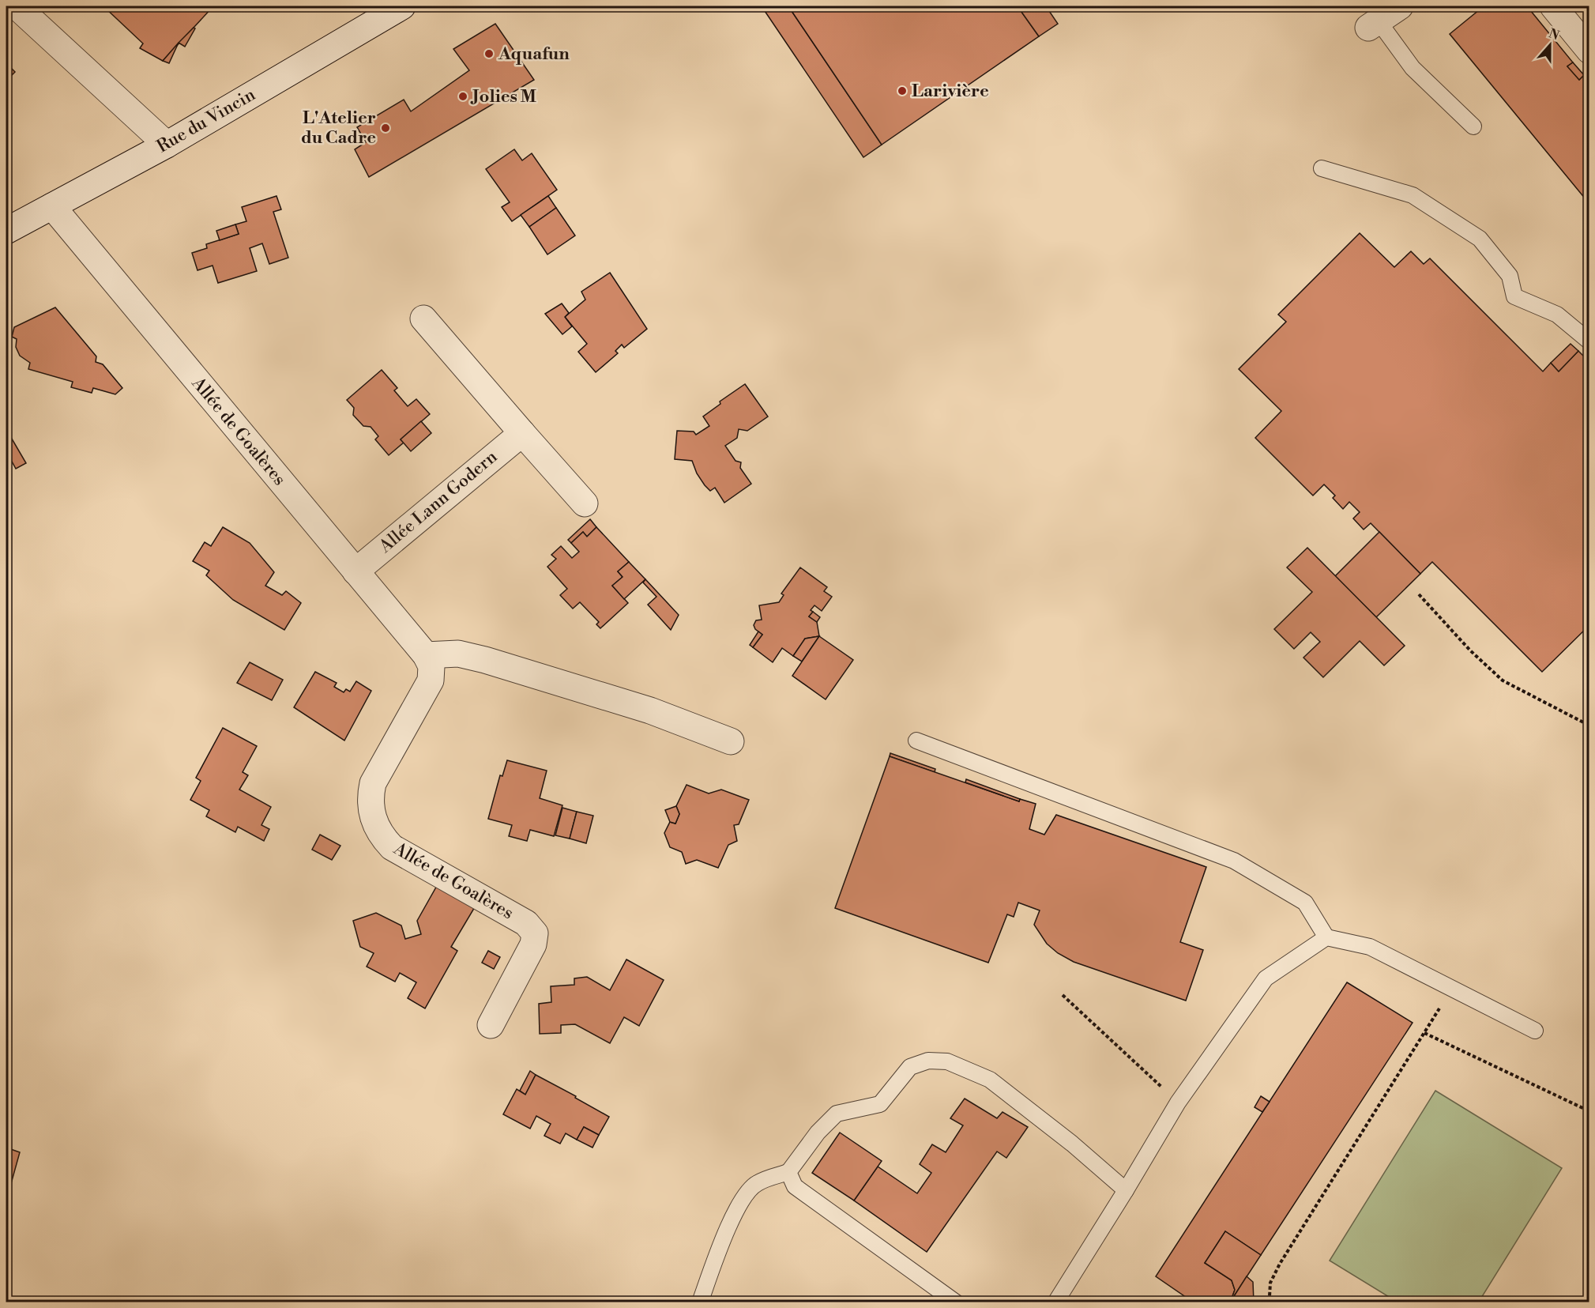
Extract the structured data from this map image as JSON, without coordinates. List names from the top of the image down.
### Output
{
  "streets": {
    "street": ["Rue du Vincin", "Allée de Goalères", "Allée Lann Godern"]
  },
  "crossings": [
    ["Rue du Vincin", "Allée de Goalères"],
    ["Allée de Goalères", "Allée Lann Godern"]
  ],
  "places": [
    "Aquafun",
    "Larivière",
    "Jolies M",
    "L'Atelier du Cadre"
  ],
  "north": "top"
}
